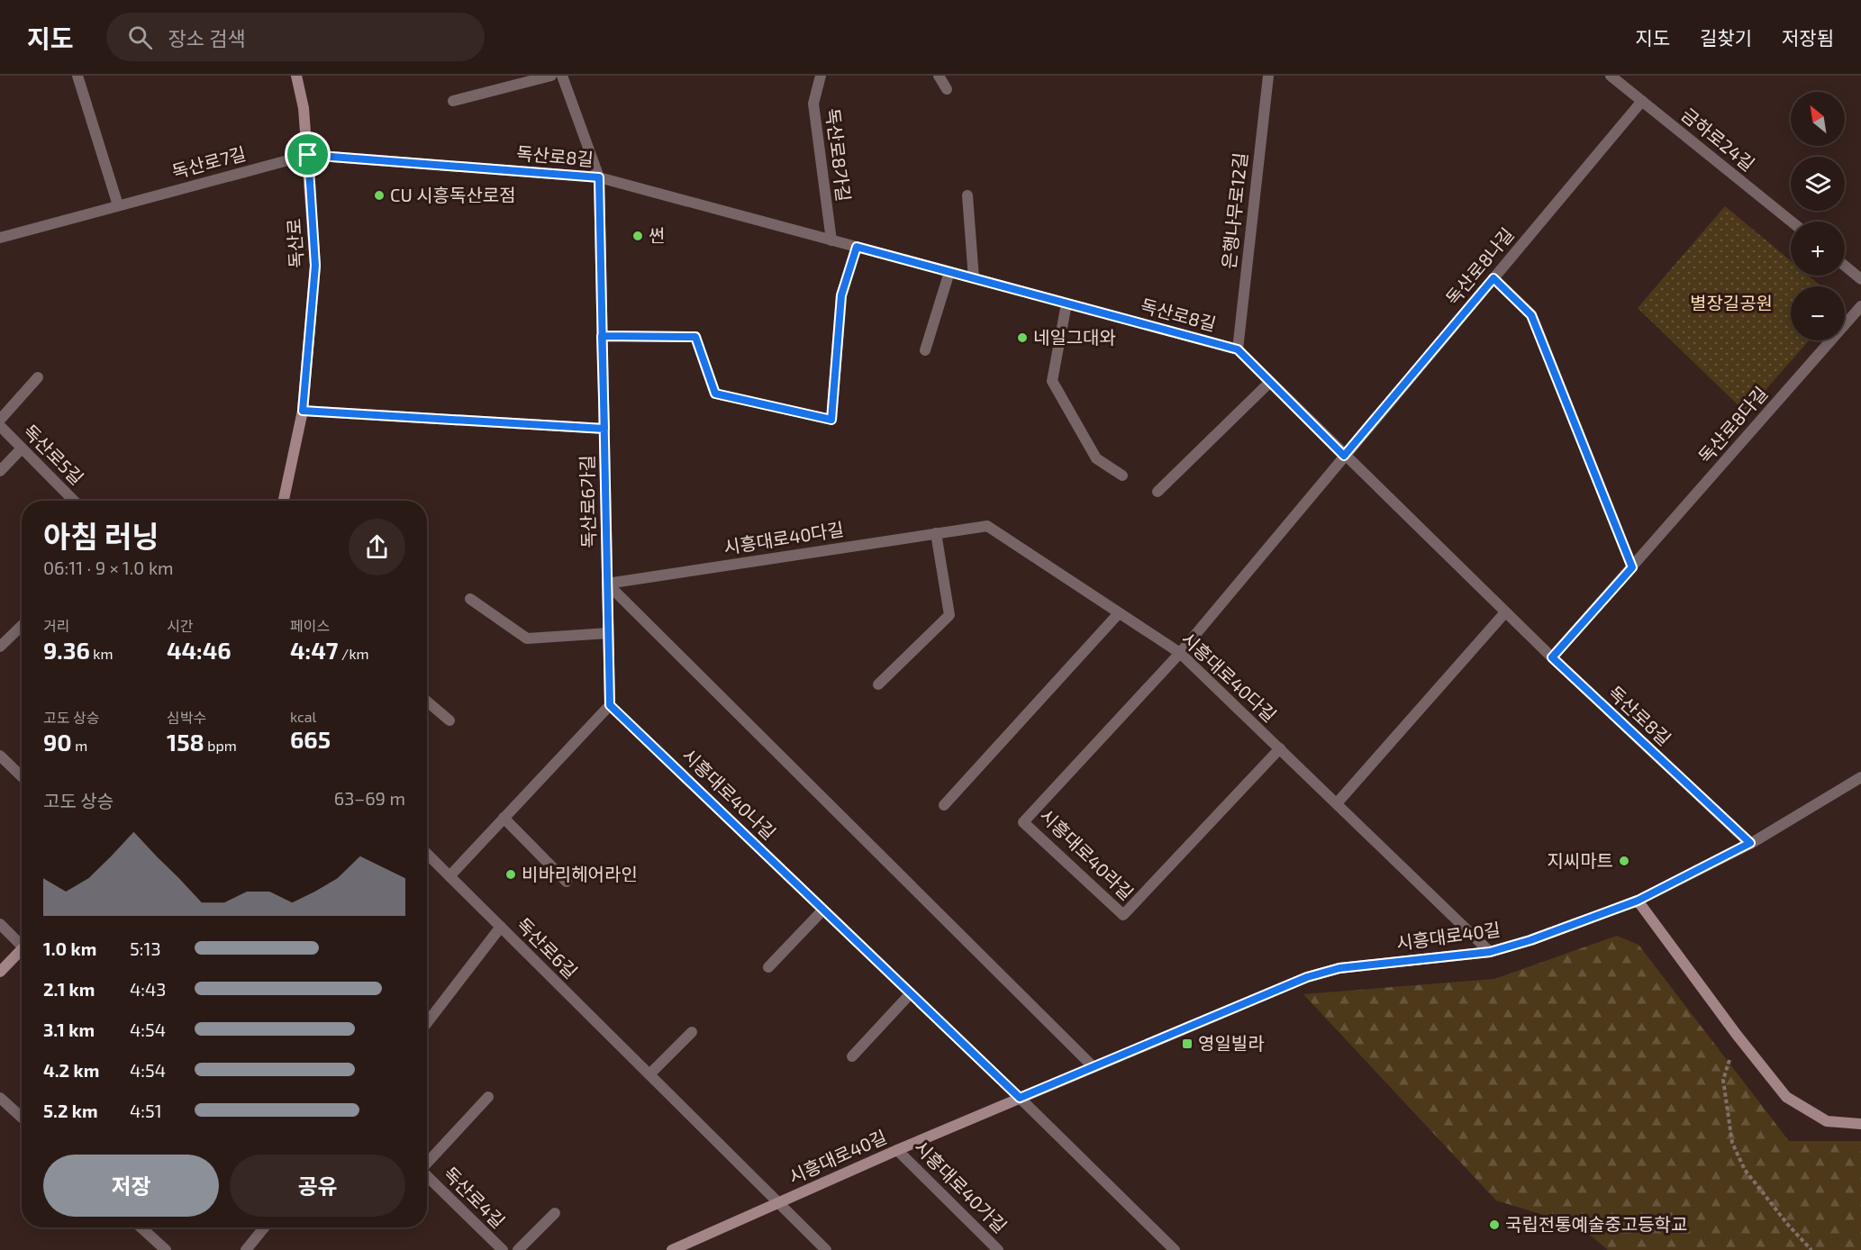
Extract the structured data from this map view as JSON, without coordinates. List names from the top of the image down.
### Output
{
  "streets": {
    "street": [
      "금하로24길",
      "독산로8가길",
      "독산로8길",
      "독산로7길",
      "은행나무로12길",
      "독산로",
      "독산로8나길",
      "독산로8다길",
      "독산로5길",
      "독산로6가길",
      "시흥대로40다길",
      "시흥대로40나길",
      "시흥대로40라길",
      "시흥대로40길",
      "독산로6길",
      "시흥대로40가길",
      "독산로4길"
    ]
  },
  "crossings": [
    ["금하로24길", "독산로8나길"],
    ["독산로8가길", "독산로8길"],
    ["독산로8길", "독산로7길"],
    ["독산로8길", "은행나무로12길"],
    ["독산로8길", "독산로"],
    ["독산로8길", "독산로8나길"],
    ["독산로8길", "독산로8다길"],
    ["독산로8길", "독산로6가길"],
    ["독산로7길", "독산로"],
    ["독산로6가길", "시흥대로40다길"],
    ["독산로6가길", "시흥대로40나길"],
    ["시흥대로40다길", "시흥대로40라길"],
    ["시흥대로40다길", "시흥대로40길"],
    ["시흥대로40나길", "시흥대로40길"],
    ["시흥대로40길", "독산로6길"],
    ["시흥대로40길", "시흥대로40가길"]
  ],
  "parks": ["별장길공원"],
  "places": {
    "other": [
      "CU 시흥독산로점",
      "썬",
      "네일그대와",
      "지씨마트",
      "비바리헤어라인",
      "국립전통예술중고등학교"
    ],
    "transit": ["영일빌라"]
  },
  "north": "top left",
  "page": {
    "header": "지도",
    "search": "장소 검색",
    "nav": ["지도", "길찾기", "저장됨"],
    "map_buttons": ["+", "−"],
    "heading": ["아침 러닝", "06:11 · 9 × 1.0 km"],
    "stats": [
      ["거리", "9.36 km"],
      ["시간", "44:46"],
      ["페이스", "4:47 /km"],
      ["고도 상승", "90 m"],
      ["심박수", "158 bpm"],
      ["kcal", "665"]
    ],
    "chart": ["고도 상승", "63–69 m"],
    "list": [
      {
        "name": "1.0 km",
        "note": "5:13"
      },
      {
        "name": "2.1 km",
        "note": "4:43"
      },
      {
        "name": "3.1 km",
        "note": "4:54"
      },
      {
        "name": "4.2 km",
        "note": "4:54"
      },
      {
        "name": "5.2 km",
        "note": "4:51"
      }
    ],
    "buttons": ["저장", "공유"]
  }
}
